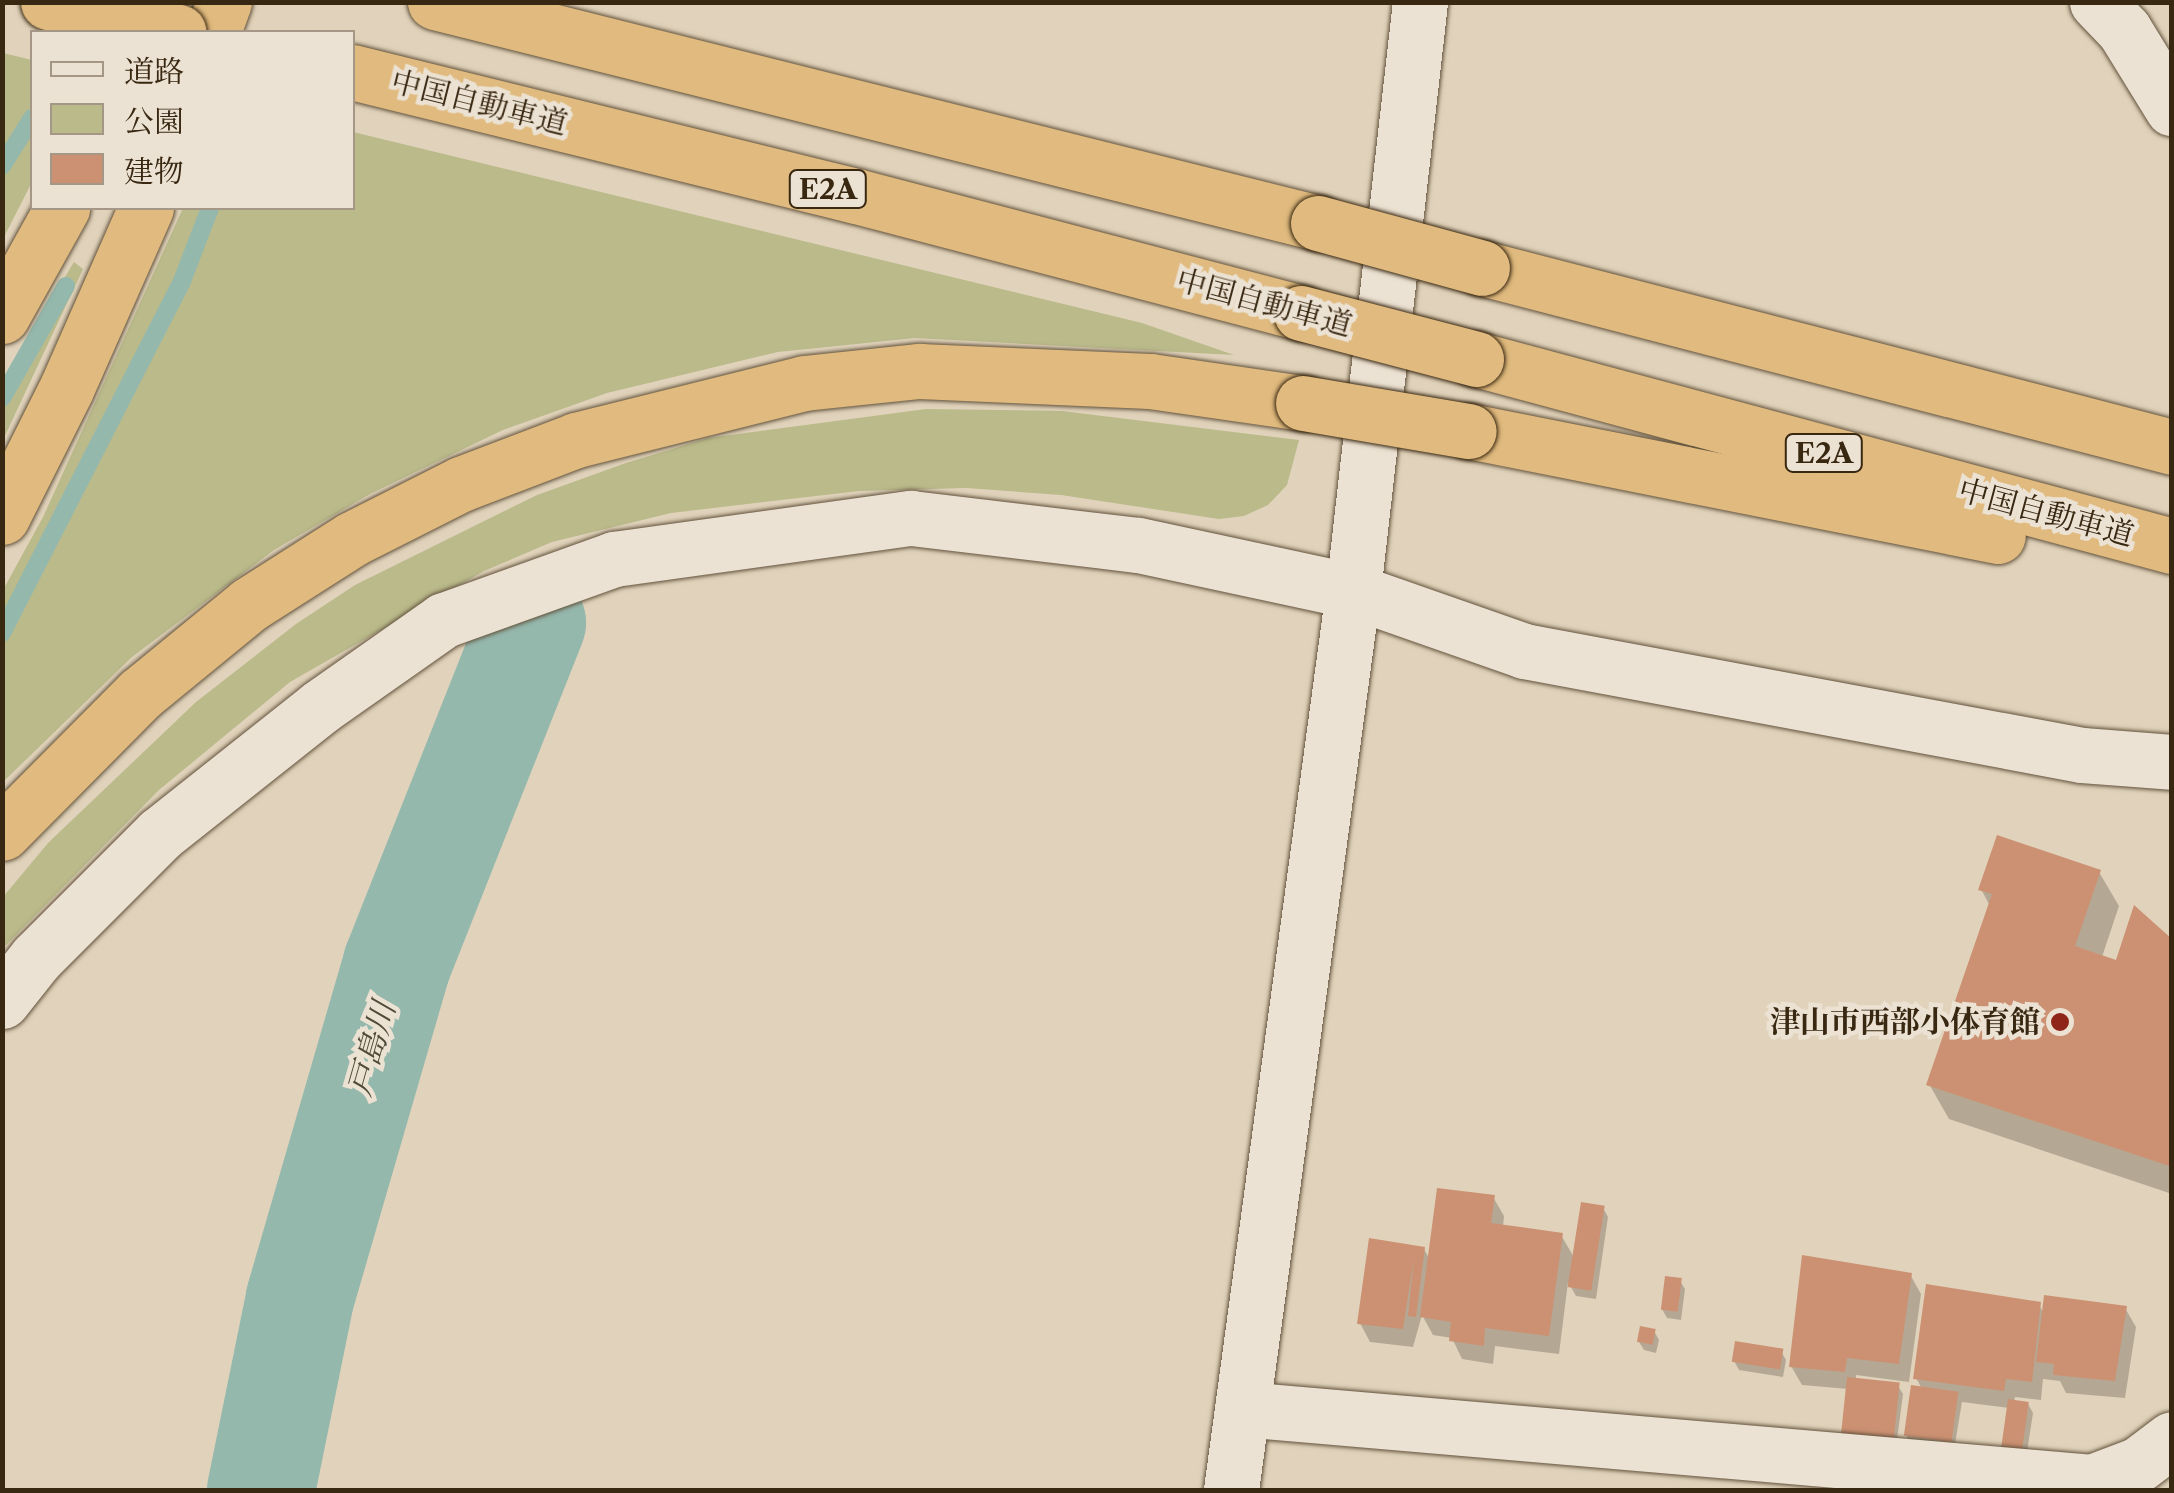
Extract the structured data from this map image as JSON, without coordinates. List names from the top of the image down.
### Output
{
  "streets": {
    "highway": ["中国自動車道", "E2A"]
  },
  "water": ["戸島川"],
  "places": ["津山市西部小体育館"],
  "legend": ["道路", "公園", "建物"]
}
